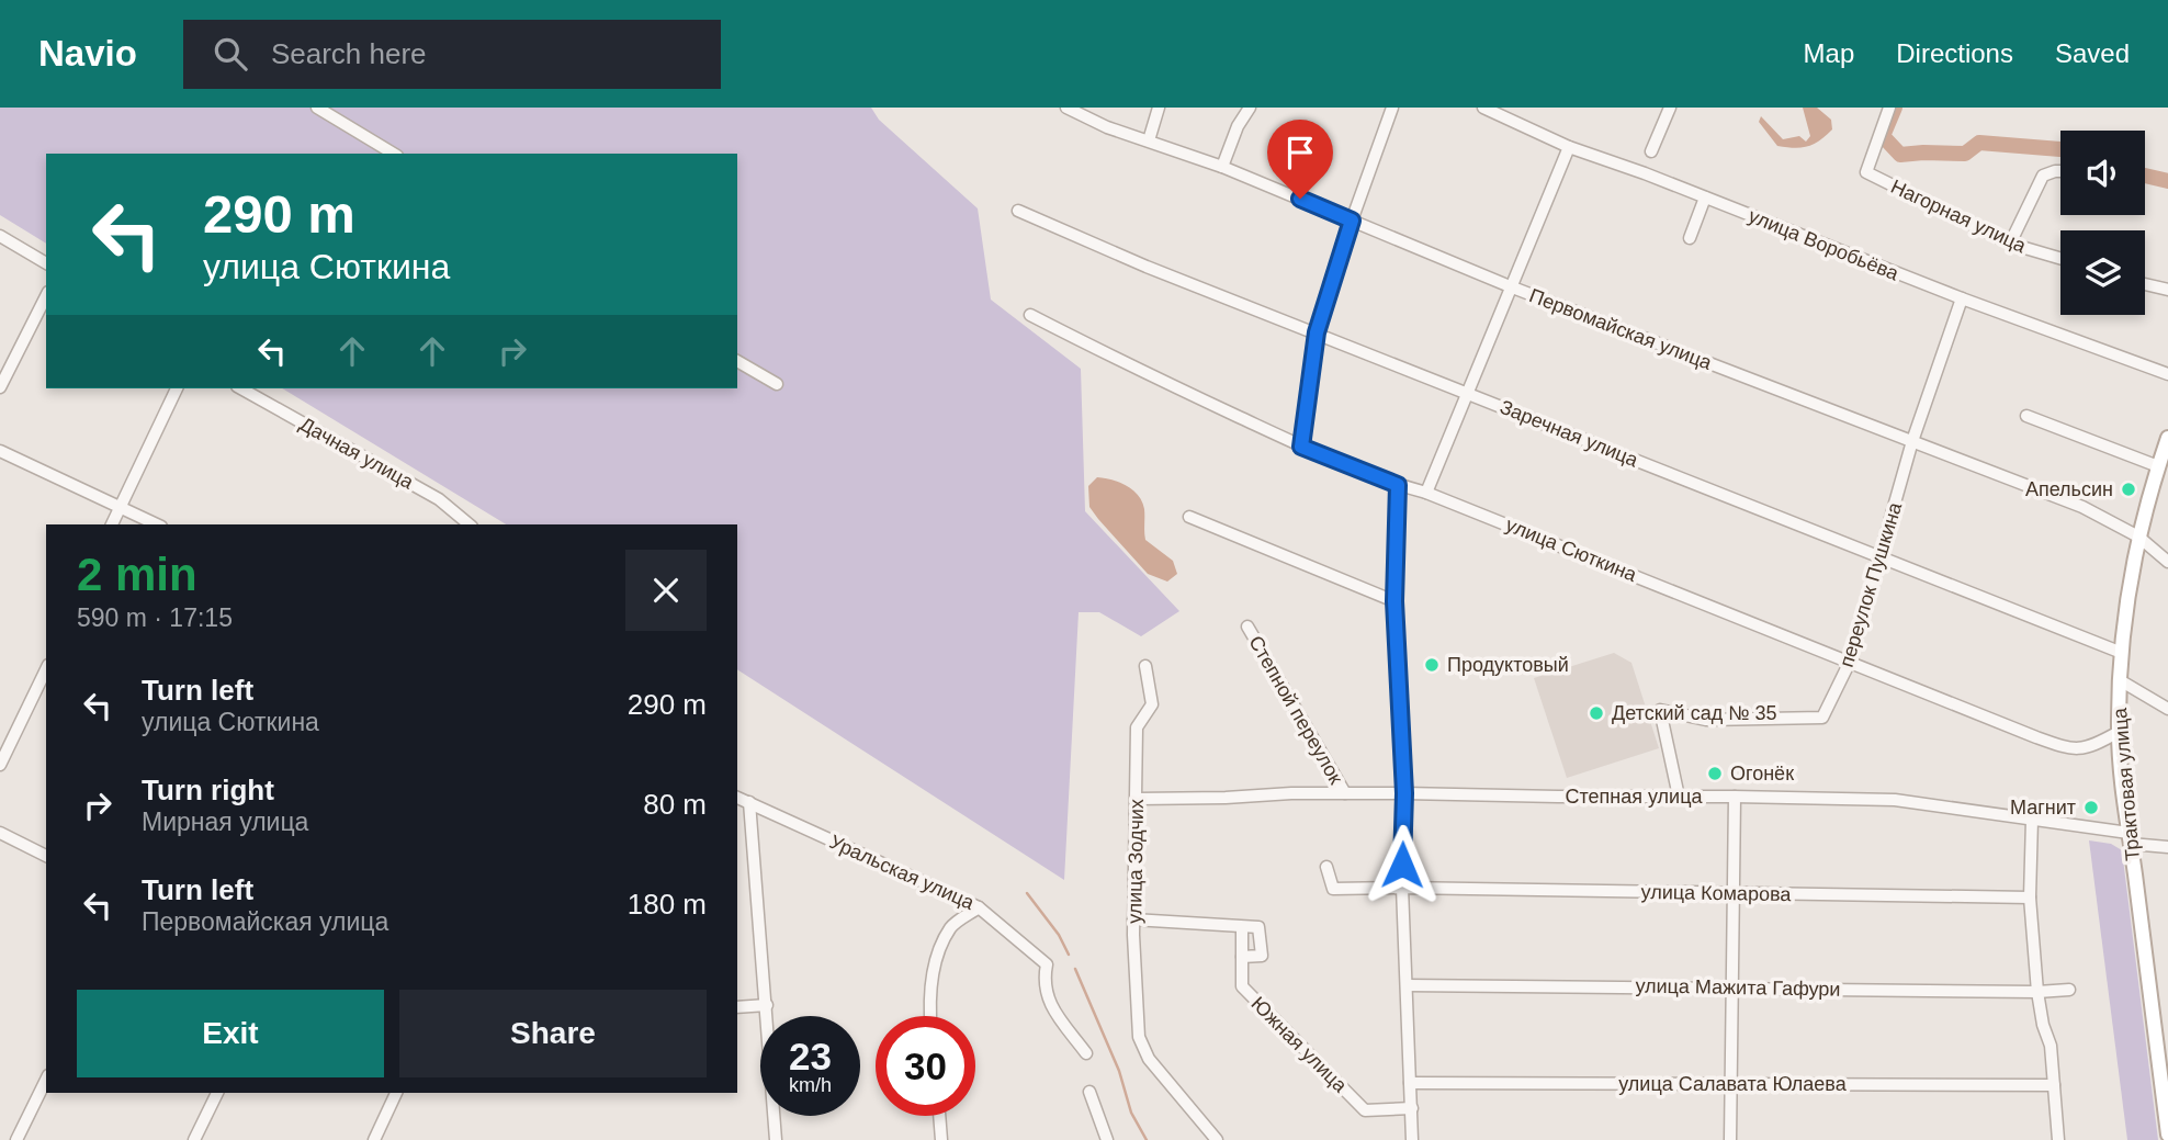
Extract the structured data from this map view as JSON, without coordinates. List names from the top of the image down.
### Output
{
  "streets": {
    "main road": ["Трактовая улица"],
    "street": [
      "Нагорная улица",
      "улица Воробьёва",
      "Первомайская улица",
      "Заречная улица",
      "Дачная улица",
      "улица Сюткина",
      "переулок Пушкина",
      "Степной переулок",
      "Степная улица",
      "улица Зодчих",
      "Уральская улица",
      "улица Комарова",
      "улица Мажита Гафури",
      "Южная улица",
      "улица Салавата Юлаева"
    ]
  },
  "crossings": [
    ["улица Воробьёва", "переулок Пушкина"],
    ["Первомайская улица", "переулок Пушкина"],
    ["Первомайская улица", "Трактовая улица"],
    ["Заречная улица", "переулок Пушкина"],
    ["Заречная улица", "Трактовая улица"],
    ["улица Сюткина", "переулок Пушкина"],
    ["улица Сюткина", "Трактовая улица"],
    ["переулок Пушкина", "Степная улица"],
    ["Степной переулок", "Степная улица"],
    ["Трактовая улица", "Степная улица"],
    ["Степная улица", "улица Зодчих"]
  ],
  "places": [
    "Апельсин",
    "Продуктовый",
    "Детский сад № 35",
    "Огонёк",
    "Магнит"
  ],
  "page": {
    "header": "Navio",
    "search": "Search here",
    "nav": ["Map", "Directions", "Saved"],
    "turn": ["290 m", "улица Сюткина"],
    "heading": ["2 min", "590 m · 17:15"],
    "list": [
      {
        "name": "Turn left",
        "note": "улица Сюткина",
        "value": "290 m"
      },
      {
        "name": "Turn right",
        "note": "Мирная улица",
        "value": "80 m"
      },
      {
        "name": "Turn left",
        "note": "Первомайская улица",
        "value": "180 m"
      }
    ],
    "buttons": ["Exit", "Share"],
    "speed": "23 km/h",
    "limit": "30"
  }
}
